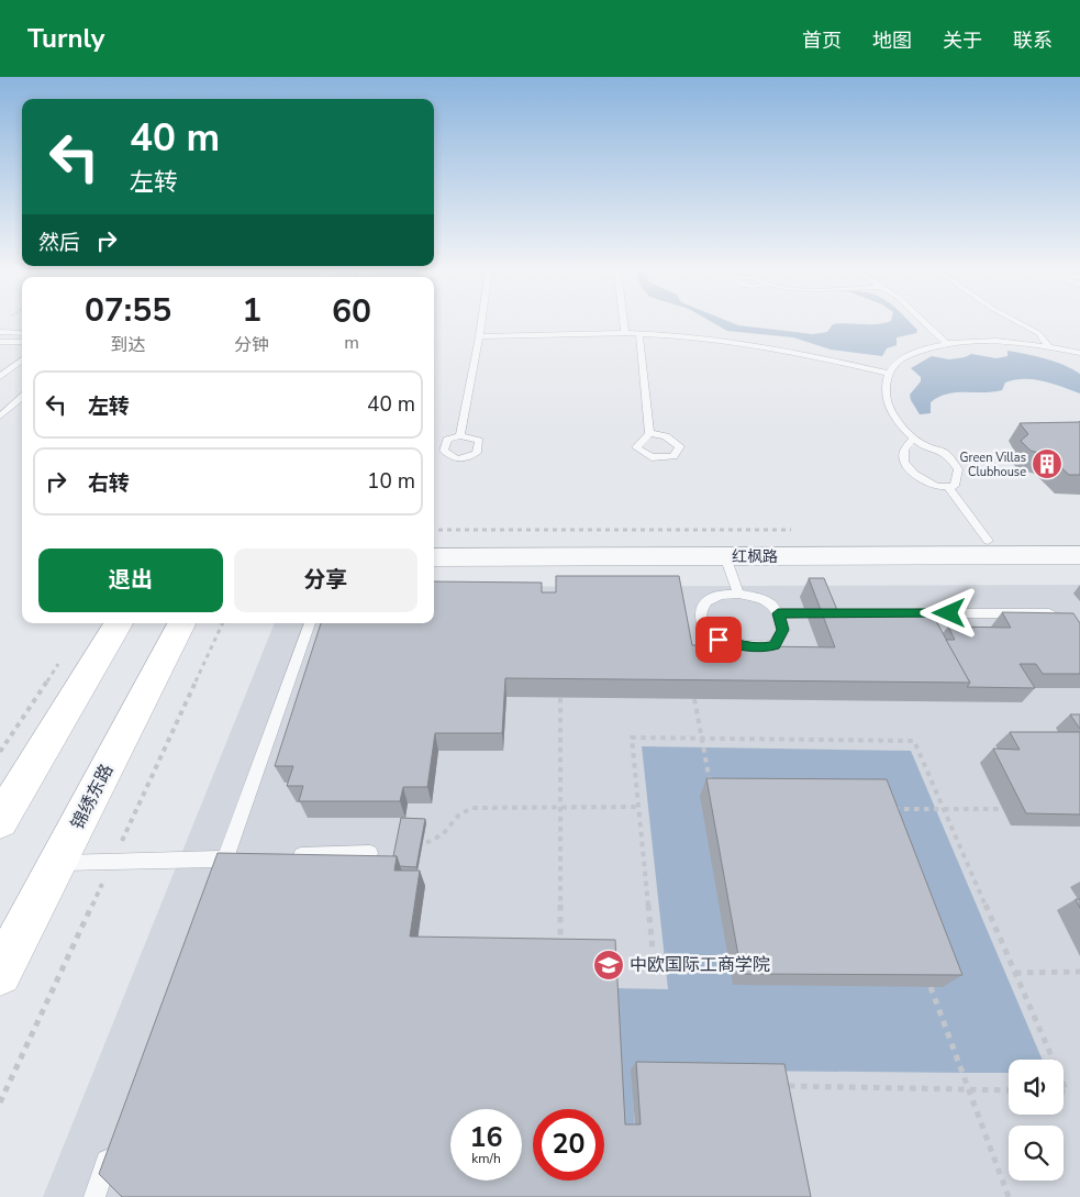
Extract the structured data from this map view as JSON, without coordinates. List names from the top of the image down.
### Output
{
  "streets": {
    "main road": ["锦绣东路"],
    "street": ["红枫路"]
  },
  "places": {
    "building": ["Green Villas Clubhouse"],
    "school or university": ["中欧国际工商学院"]
  },
  "page": {
    "header": "Turnly",
    "nav": [
      "首页",
      "地图",
      "关于",
      "联系"
    ],
    "turn": ["40 m", "左转"],
    "then": "然后",
    "eta": [
      "07:55",
      "到达",
      "1",
      "分钟",
      "60",
      "m"
    ],
    "list": [
      {
        "name": "左转",
        "value": "40 m"
      },
      {
        "name": "右转",
        "value": "10 m"
      }
    ],
    "buttons": ["退出", "分享"],
    "speed": "16 km/h",
    "limit": "20"
  }
}
